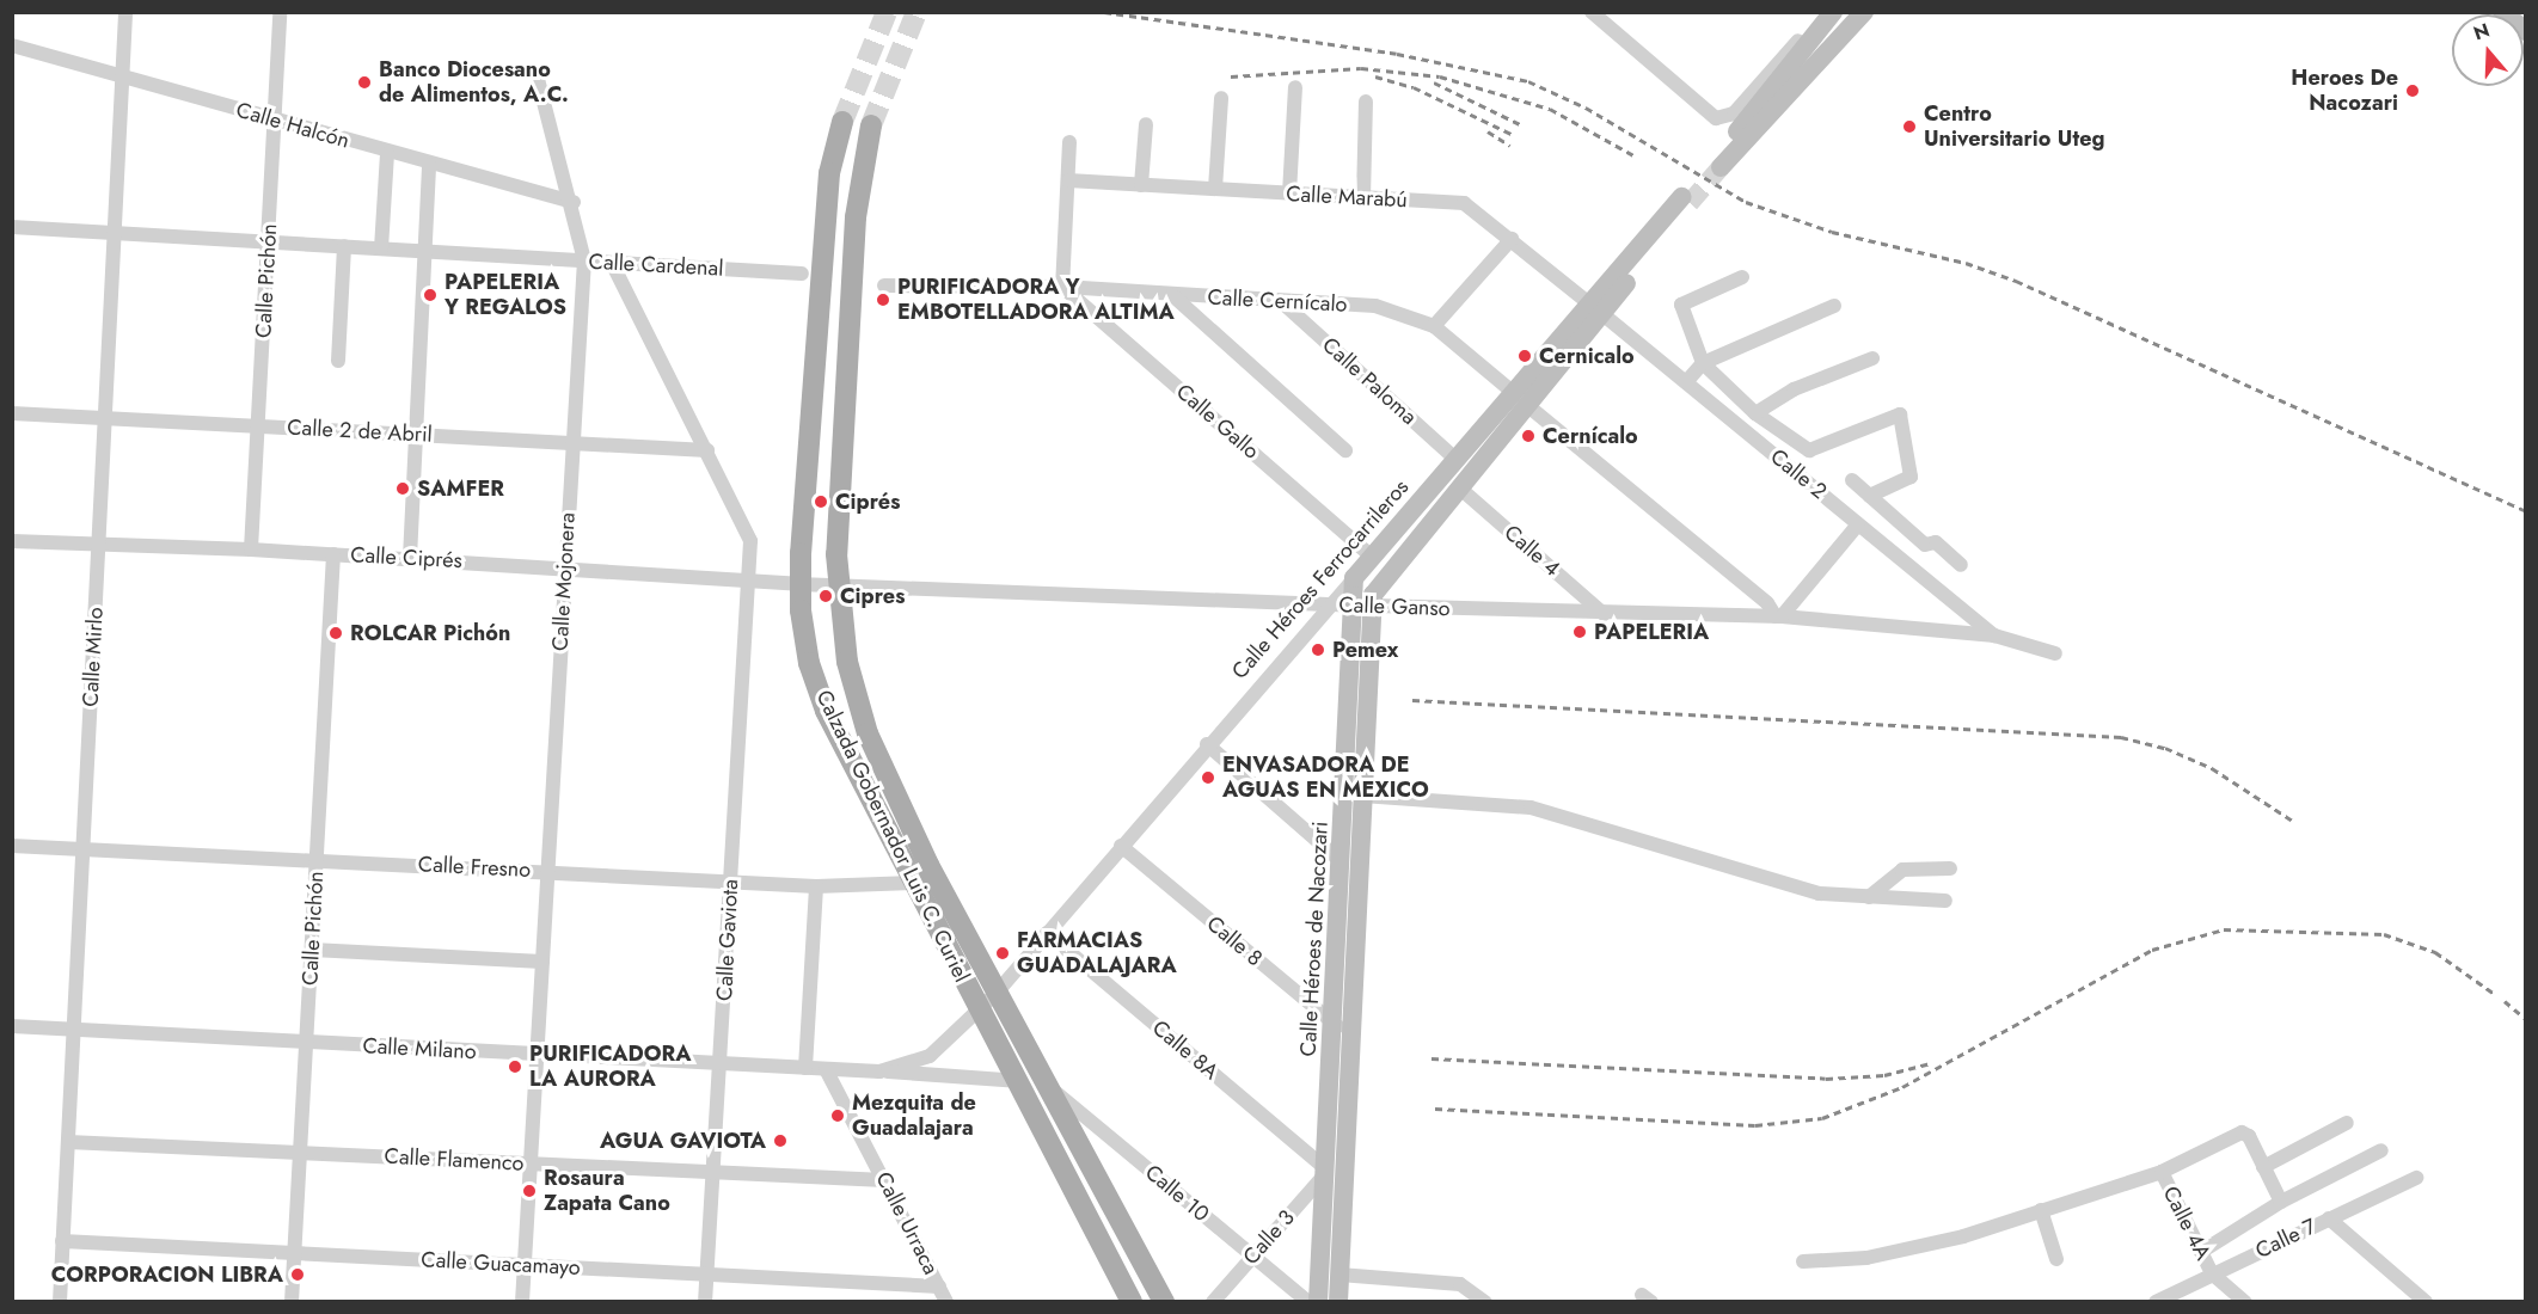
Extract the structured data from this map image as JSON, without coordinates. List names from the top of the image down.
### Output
{
  "streets": {
    "main road": ["Calle Héroes Ferrocarrileros", "Calzada Gobernador Luis C. Curiel", "Calle Héroes de Nacozari"],
    "street": [
      "Calle Halcón",
      "Calle Marabú",
      "Calle Cardenal",
      "Calle Pichón",
      "Calle Cernícalo",
      "Calle Paloma",
      "Calle Gallo",
      "Calle 2 de Abril",
      "Calle 2",
      "Calle 4",
      "Calle Ciprés",
      "Calle Mojonera",
      "Calle Ganso",
      "Calle Mirlo",
      "Calle Fresno",
      "Calle Gaviota",
      "Calle 8",
      "Calle Milano",
      "Calle 8A",
      "Calle Flamenco",
      "Calle 10",
      "Calle Urraca",
      "Calle 4A",
      "Calle 3",
      "Calle 7",
      "Calle Guacamayo"
    ]
  },
  "crossings": [
    ["Calle Halcón", "Calle Pichón"],
    ["Calle Halcón", "Calle Mojonera"],
    ["Calle Halcón", "Calle Mirlo"],
    ["Calle Marabú", "Calle 2"],
    ["Calle Marabú", "Calle Héroes Ferrocarrileros"],
    ["Calle Cardenal", "Calle Pichón"],
    ["Calle Cardenal", "Calle Mojonera"],
    ["Calle Cardenal", "Calle Mirlo"],
    ["Calle Cardenal", "Calle Gaviota"],
    ["Calle Pichón", "Calle 2 de Abril"],
    ["Calle Pichón", "Calle Ciprés"],
    ["Calle Pichón", "Calle Fresno"],
    ["Calle Pichón", "Calle Milano"],
    ["Calle Pichón", "Calle Flamenco"],
    ["Calle Pichón", "Calle Guacamayo"],
    ["Calle Cernícalo", "Calle Paloma"],
    ["Calle Cernícalo", "Calle Gallo"],
    ["Calle Cernícalo", "Calle Héroes Ferrocarrileros"],
    ["Calle Cernícalo", "Calle Ganso"],
    ["Calle Paloma", "Calle Héroes Ferrocarrileros"],
    ["Calle Gallo", "Calle Héroes Ferrocarrileros"],
    ["Calle 2 de Abril", "Calle Mojonera"],
    ["Calle 2 de Abril", "Calle Mirlo"],
    ["Calle 2 de Abril", "Calle Gaviota"],
    ["Calle 2", "Calle Héroes Ferrocarrileros"],
    ["Calle 2", "Calle Ganso"],
    ["Calle 4", "Calle Héroes Ferrocarrileros"],
    ["Calle 4", "Calle Ganso"],
    ["Calle Ciprés", "Calle Mojonera"],
    ["Calle Ciprés", "Calle Ganso"],
    ["Calle Ciprés", "Calle Mirlo"],
    ["Calle Ciprés", "Calzada Gobernador Luis C. Curiel"],
    ["Calle Ciprés", "Calle Gaviota"],
    ["Calle Héroes Ferrocarrileros", "Calle Ganso"],
    ["Calle Héroes Ferrocarrileros", "Calzada Gobernador Luis C. Curiel"],
    ["Calle Héroes Ferrocarrileros", "Calle Héroes de Nacozari"],
    ["Calle Héroes Ferrocarrileros", "Calle 8"],
    ["Calle Héroes Ferrocarrileros", "Calle Milano"],
    ["Calle Héroes Ferrocarrileros", "Calle 8A"],
    ["Calle Mojonera", "Calle Fresno"],
    ["Calle Mojonera", "Calle Milano"],
    ["Calle Mojonera", "Calle Flamenco"],
    ["Calle Mojonera", "Calle Guacamayo"],
    ["Calle Ganso", "Calzada Gobernador Luis C. Curiel"],
    ["Calle Ganso", "Calle Héroes de Nacozari"],
    ["Calle Mirlo", "Calle Fresno"],
    ["Calle Mirlo", "Calle Milano"],
    ["Calle Mirlo", "Calle Flamenco"],
    ["Calle Mirlo", "Calle Guacamayo"],
    ["Calzada Gobernador Luis C. Curiel", "Calle Fresno"],
    ["Calzada Gobernador Luis C. Curiel", "Calle Milano"],
    ["Calzada Gobernador Luis C. Curiel", "Calle 10"],
    ["Calle Fresno", "Calle Gaviota"],
    ["Calle Héroes de Nacozari", "Calle 8"],
    ["Calle Héroes de Nacozari", "Calle 8A"],
    ["Calle Héroes de Nacozari", "Calle 3"],
    ["Calle Gaviota", "Calle Milano"],
    ["Calle Gaviota", "Calle Flamenco"],
    ["Calle Gaviota", "Calle Guacamayo"],
    ["Calle Milano", "Calle Urraca"],
    ["Calle 8A", "Calle 3"],
    ["Calle Flamenco", "Calle Urraca"],
    ["Calle 10", "Calle 3"],
    ["Calle Urraca", "Calle Guacamayo"],
    ["Calle 4A", "Calle 7"]
  ],
  "places": [
    "Banco Diocesano de Alimentos, A.C.",
    "Heroes De Nacozari",
    "Centro Universitario Uteg",
    "PAPELERIA Y REGALOS",
    "PURIFICADORA Y EMBOTELLADORA ALTIMA",
    "Cernicalo",
    "Cernícalo",
    "SAMFER",
    "Ciprés",
    "Cipres",
    "PAPELERIA",
    "ROLCAR Pichón",
    "Pemex",
    "ENVASADORA DE AGUAS EN MEXICO",
    "FARMACIAS GUADALAJARA",
    "PURIFICADORA LA AURORA",
    "Mezquita de Guadalajara",
    "AGUA GAVIOTA",
    "Rosaura Zapata Cano",
    "CORPORACION LIBRA"
  ],
  "north": "top"
}
